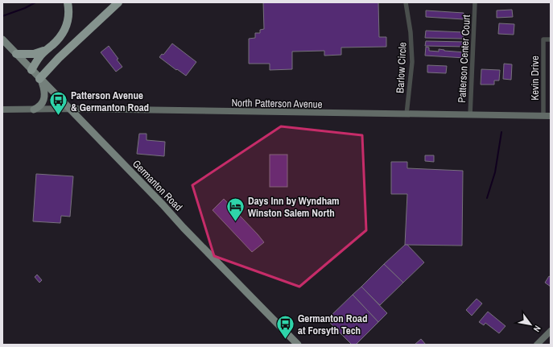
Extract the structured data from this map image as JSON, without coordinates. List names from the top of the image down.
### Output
{
  "streets": {
    "main road": ["North Patterson Avenue", "Germanton Road"],
    "street": ["Patterson Center Court", "Barlow Circle", "Kevin Drive"]
  },
  "crossings": [
    ["Patterson Center Court", "North Patterson Avenue"],
    ["Barlow Circle", "North Patterson Avenue"],
    ["Kevin Drive", "North Patterson Avenue"],
    ["North Patterson Avenue", "Germanton Road"]
  ],
  "places": {
    "bus stop": ["Patterson Avenue & Germanton Road", "Germanton Road at Forsyth Tech"],
    "hotel": ["Days Inn by Wyndham Winston Salem North"]
  },
  "north": "bottom right"
}
